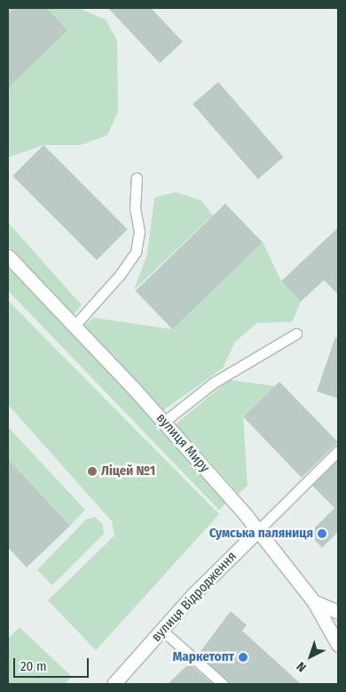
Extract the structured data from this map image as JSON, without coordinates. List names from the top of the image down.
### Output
{
  "streets": {
    "street": ["вулиця Миру", "вулиця Відродження"]
  },
  "crossings": [
    ["вулиця Миру", "вулиця Відродження"]
  ],
  "places": ["Ліцей №1", "Сумська паляниця", "Маркетопт"],
  "scale_bar": "20 m",
  "north": "bottom left"
}
